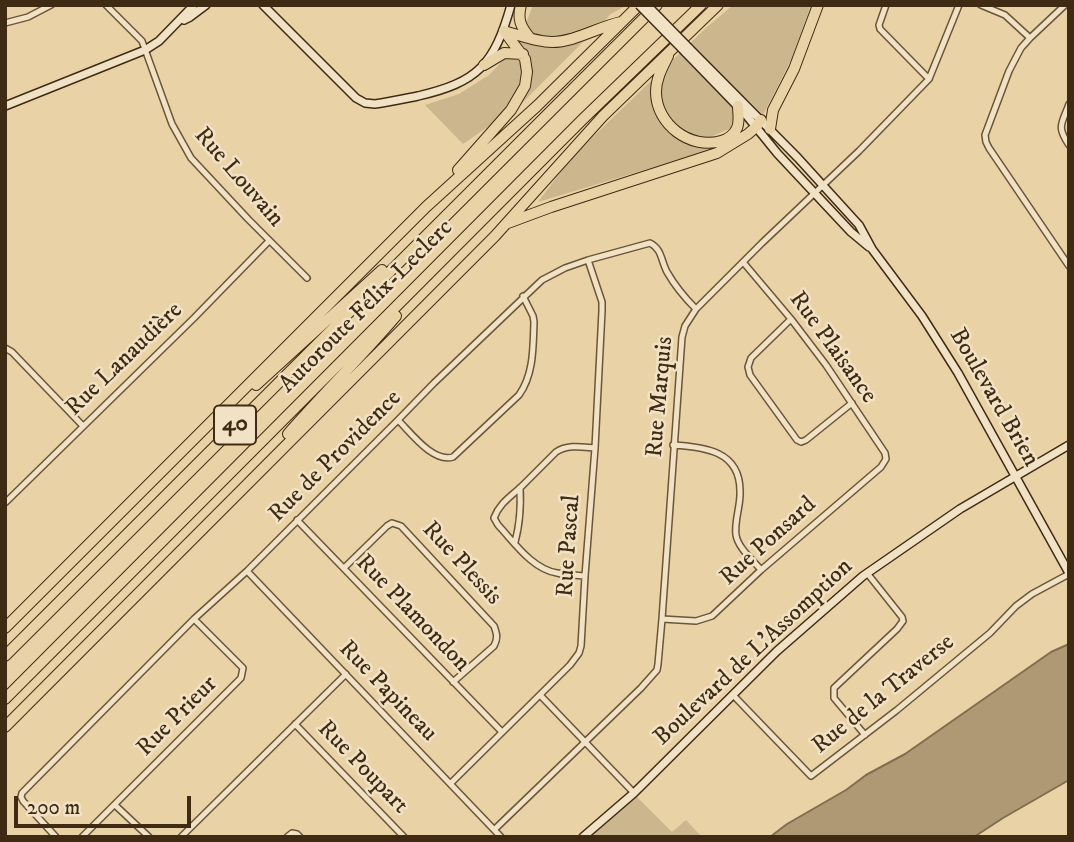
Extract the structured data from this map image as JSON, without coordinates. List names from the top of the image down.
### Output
{
  "streets": {
    "highway": ["Autoroute Félix-Leclerc", "40"],
    "street": [
      "Rue Louvain",
      "Rue Plaisance",
      "Rue Lanaudière",
      "Rue Marquis",
      "Boulevard Brien",
      "Rue de Providence",
      "Rue Ponsard",
      "Rue Pascal",
      "Rue Plessis",
      "Rue Plamondon",
      "Boulevard de L'Assomption",
      "Rue Papineau",
      "Rue de la Traverse",
      "Rue Prieur",
      "Rue Poupart"
    ]
  },
  "crossings": [
    ["Rue Louvain", "Rue Lanaudière"],
    ["Rue Plaisance", "Rue Marquis"],
    ["Rue Plaisance", "Rue Ponsard"],
    ["Rue Marquis", "Boulevard Brien"],
    ["Rue Marquis", "Rue de Providence"],
    ["Rue Marquis", "Rue Ponsard"],
    ["Rue Marquis", "Rue Papineau"],
    ["Boulevard Brien", "Boulevard de L'Assomption"],
    ["Boulevard Brien", "Rue de la Traverse"],
    ["Rue de Providence", "Rue Pascal"],
    ["Rue de Providence", "Rue Plamondon"],
    ["Rue de Providence", "Rue Papineau"],
    ["Rue de Providence", "Rue Prieur"],
    ["Rue Pascal", "Rue Plamondon"],
    ["Rue Pascal", "Rue Papineau"],
    ["Rue Plessis", "Rue Plamondon"],
    ["Boulevard de L'Assomption", "Rue de la Traverse"]
  ],
  "scale_bar": "200 m"
}
